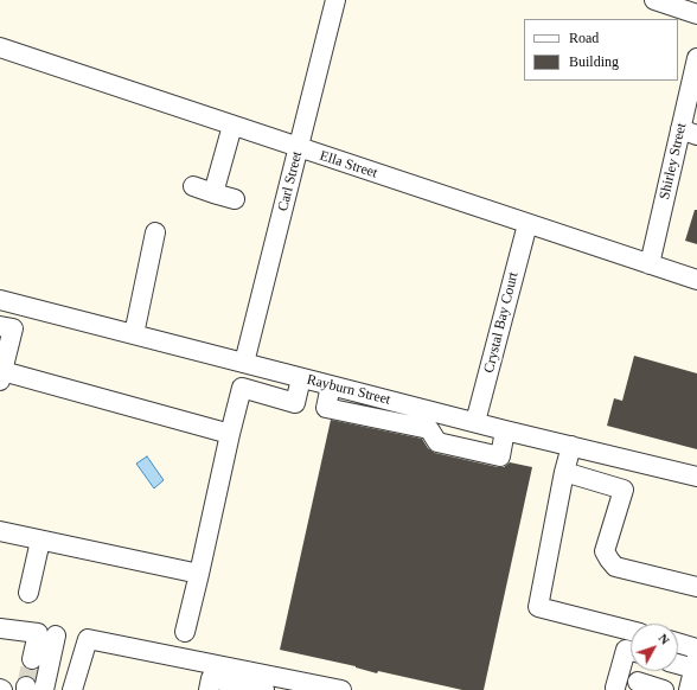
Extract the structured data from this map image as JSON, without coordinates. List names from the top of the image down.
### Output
{
  "streets": {
    "street": [
      "Shirley Street",
      "Ella Street",
      "Carl Street",
      "Crystal Bay Court",
      "Rayburn Street"
    ]
  },
  "crossings": [
    ["Shirley Street", "Ella Street"],
    ["Ella Street", "Carl Street"],
    ["Ella Street", "Crystal Bay Court"],
    ["Carl Street", "Rayburn Street"],
    ["Crystal Bay Court", "Rayburn Street"]
  ],
  "legend": ["Road", "Building"],
  "north": "top right"
}
